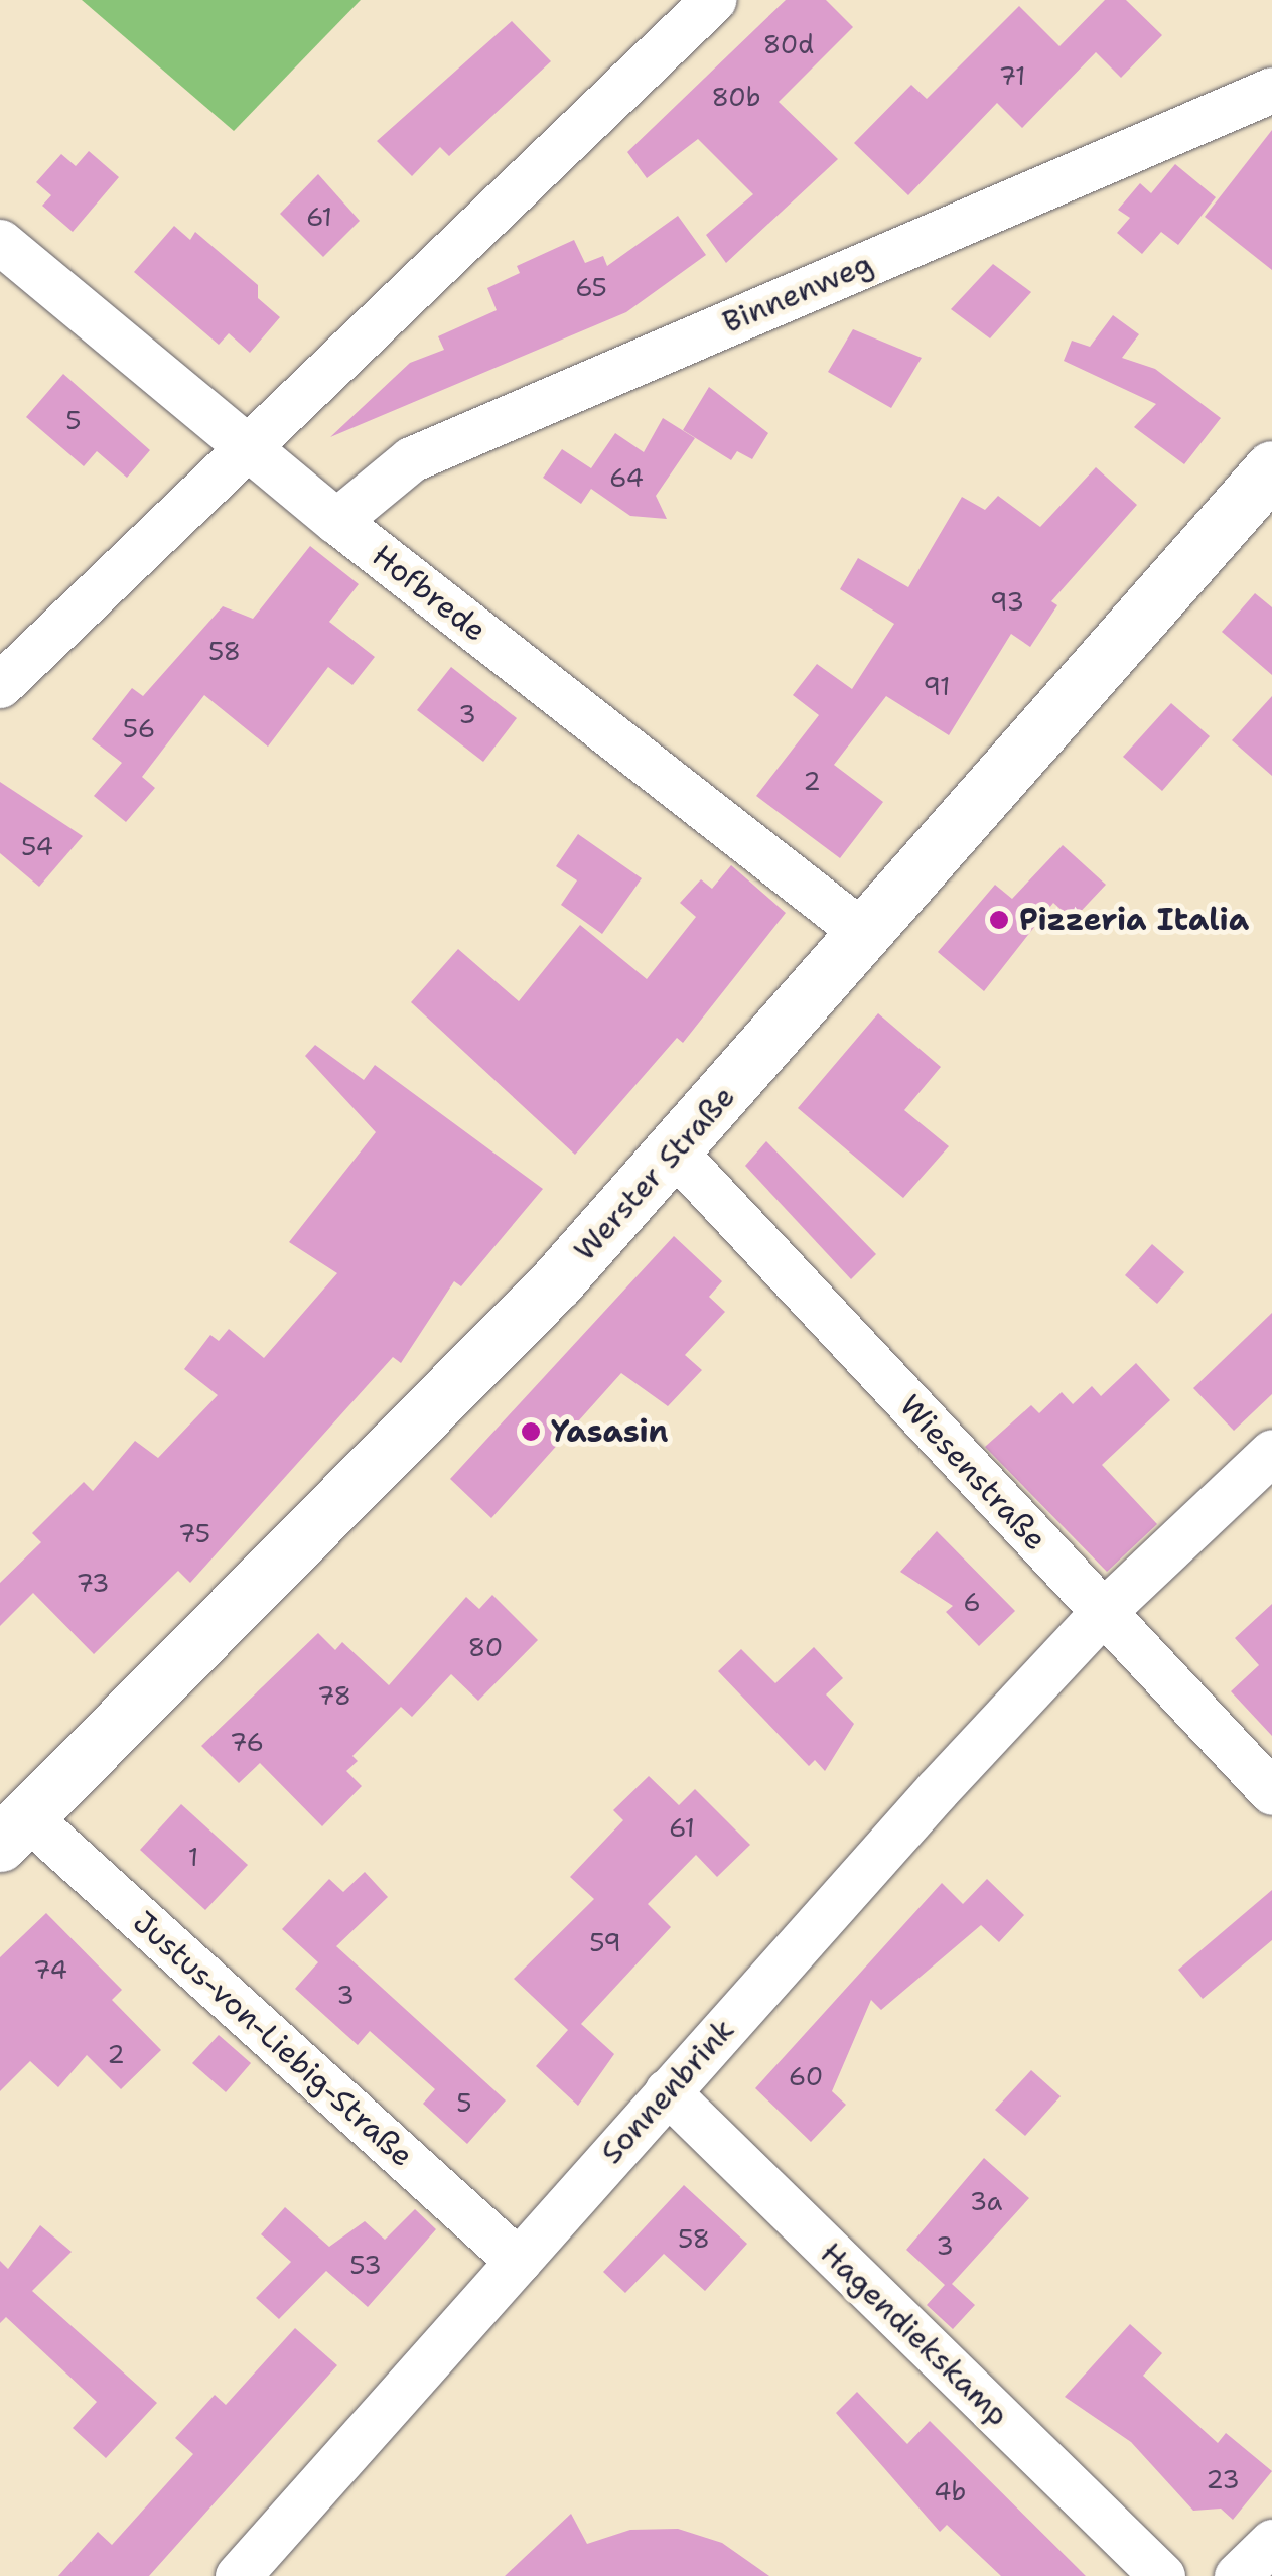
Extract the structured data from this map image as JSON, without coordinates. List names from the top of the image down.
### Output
{
  "streets": {
    "main road": ["Werster Straße"],
    "street": [
      "Binnenweg",
      "Hofbrede",
      "Wiesenstraße",
      "Justus-von-Liebig-Straße",
      "Sonnenbrink",
      "Hagendiekskamp"
    ]
  },
  "crossings": [
    ["Binnenweg", "Hofbrede"],
    ["Hofbrede", "Werster Straße"],
    ["Werster Straße", "Wiesenstraße"],
    ["Werster Straße", "Justus-von-Liebig-Straße"],
    ["Wiesenstraße", "Sonnenbrink"],
    ["Justus-von-Liebig-Straße", "Sonnenbrink"],
    ["Sonnenbrink", "Hagendiekskamp"]
  ],
  "places": ["Pizzeria Italia", "Yasasin"],
  "house_numbers": [
    "80d",
    "71",
    "80b",
    "61",
    "65",
    "5",
    "64",
    "93",
    "58",
    "91",
    "3",
    "56",
    "2",
    "54",
    "75",
    "73",
    "6",
    "80",
    "78",
    "76",
    "61",
    "1",
    "59",
    "74",
    "3",
    "2",
    "60",
    "5",
    "3a",
    "58",
    "3",
    "53",
    "23",
    "4b"
  ]
}
